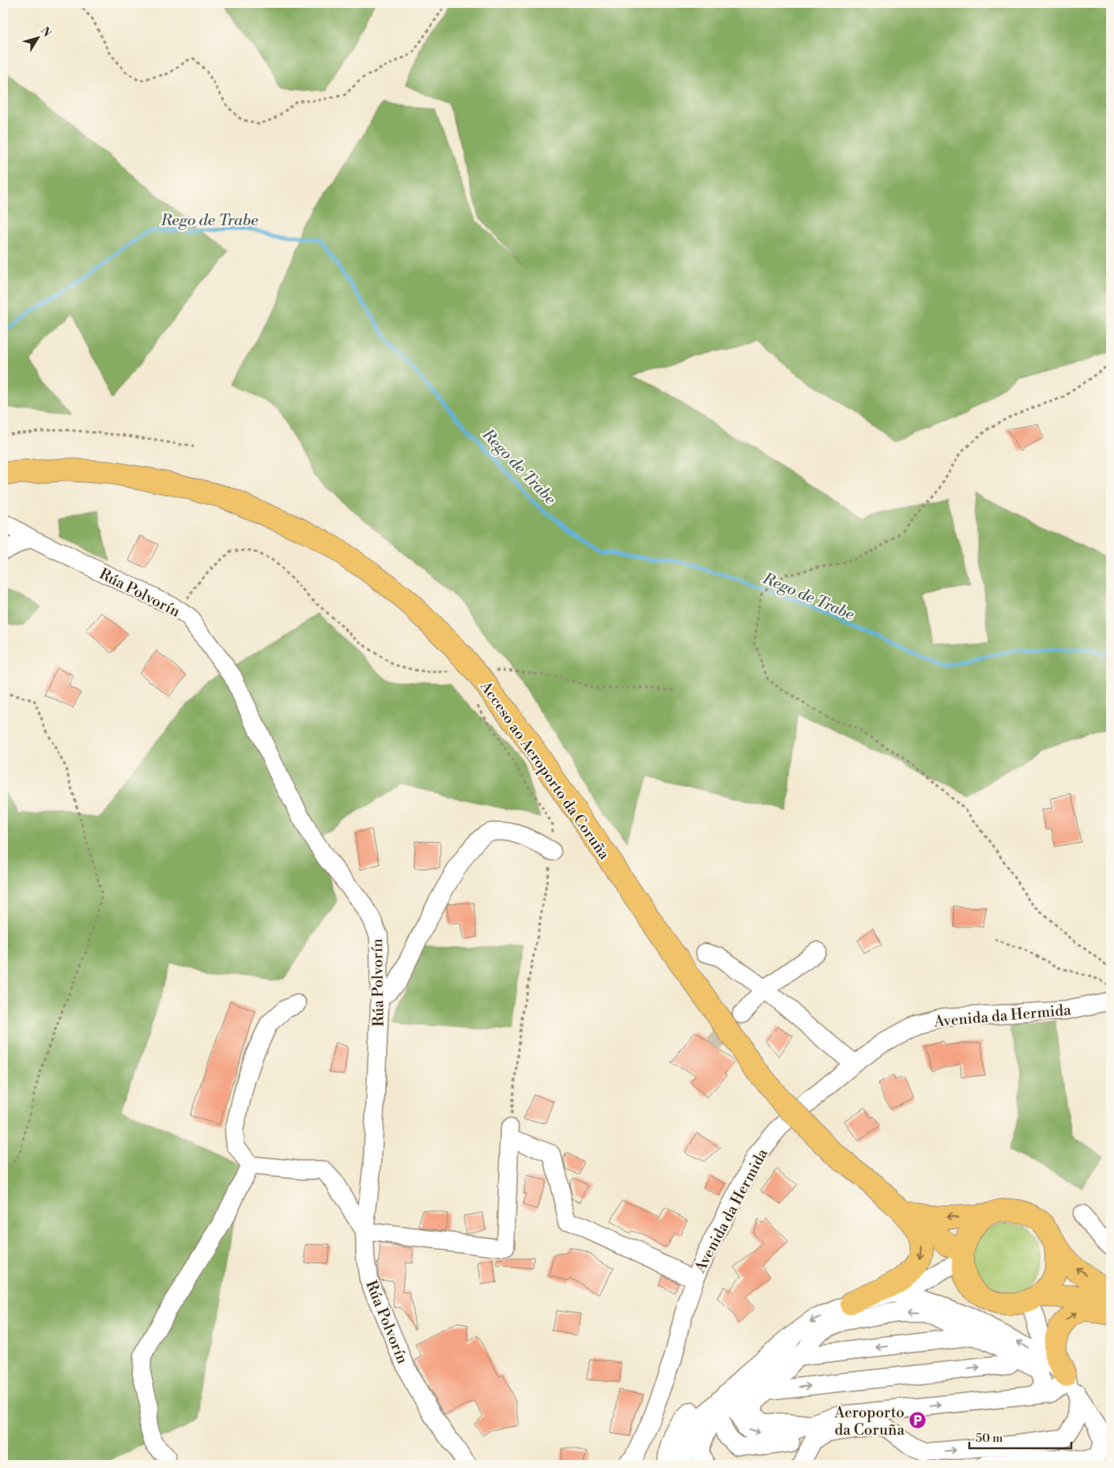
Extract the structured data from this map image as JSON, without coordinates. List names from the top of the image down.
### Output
{
  "streets": {
    "highway": ["Acceso ao Aeroporto da Coruña"],
    "street": ["Rúa Polvorín", "Avenida da Hermida"]
  },
  "water": ["Rego de Trabe"],
  "places": {
    "parking": ["Aeroporto da Coruña"]
  },
  "scale_bar": "50 m",
  "north": "top right"
}
